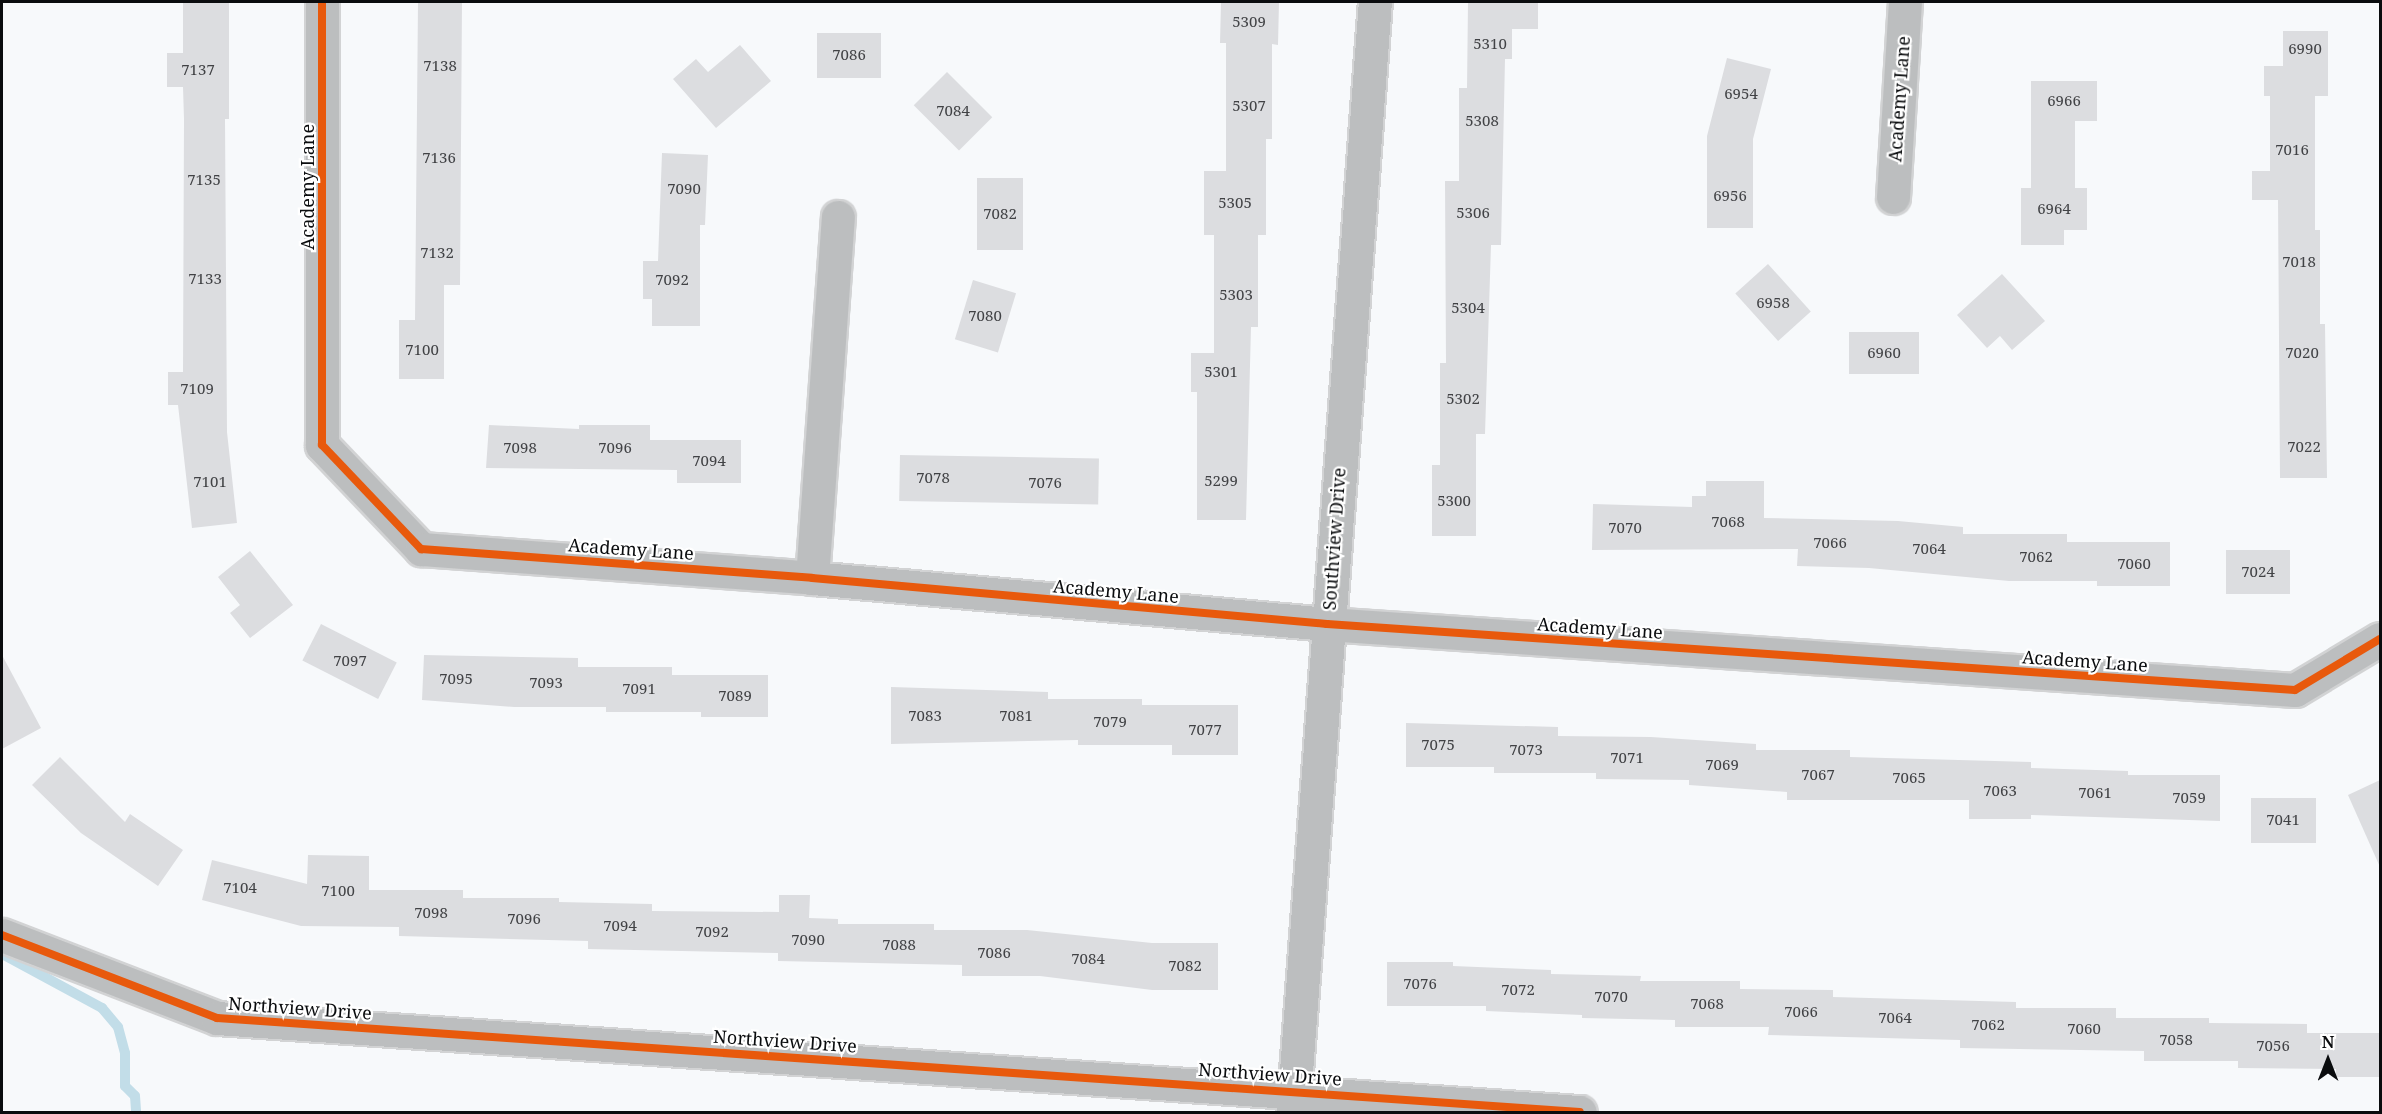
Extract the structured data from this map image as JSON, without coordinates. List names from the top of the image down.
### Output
{
  "streets": {
    "street": ["Academy Lane", "Southview Drive", "Northview Drive"]
  },
  "crossings": [
    ["Academy Lane", "Southview Drive"],
    ["Southview Drive", "Northview Drive"]
  ],
  "house_numbers": [
    "5309",
    "5310",
    "6990",
    "7086",
    "7138",
    "7137",
    "6954",
    "6966",
    "5307",
    "7084",
    "5308",
    "7016",
    "7136",
    "7135",
    "7090",
    "6956",
    "5305",
    "6964",
    "5306",
    "7082",
    "7132",
    "7018",
    "7133",
    "7092",
    "5303",
    "6958",
    "5304",
    "7080",
    "7100",
    "6960",
    "7020",
    "5301",
    "7109",
    "5302",
    "7022",
    "7098",
    "7096",
    "7094",
    "7078",
    "5299",
    "7101",
    "7076",
    "5300",
    "7068",
    "7070",
    "7066",
    "7064",
    "7062",
    "7060",
    "7024",
    "7097",
    "7095",
    "7093",
    "7091",
    "7089",
    "7083",
    "7081",
    "7079",
    "7077",
    "7075",
    "7073",
    "7071",
    "7069",
    "7067",
    "7065",
    "7063",
    "7061",
    "7059",
    "7041",
    "7104",
    "7100",
    "7098",
    "7096",
    "7094",
    "7092",
    "7090",
    "7088",
    "7086",
    "7084",
    "7082",
    "7076",
    "7072",
    "7070",
    "7068",
    "7066",
    "7064",
    "7062",
    "7060",
    "7058",
    "7056"
  ],
  "north": "top"
}
